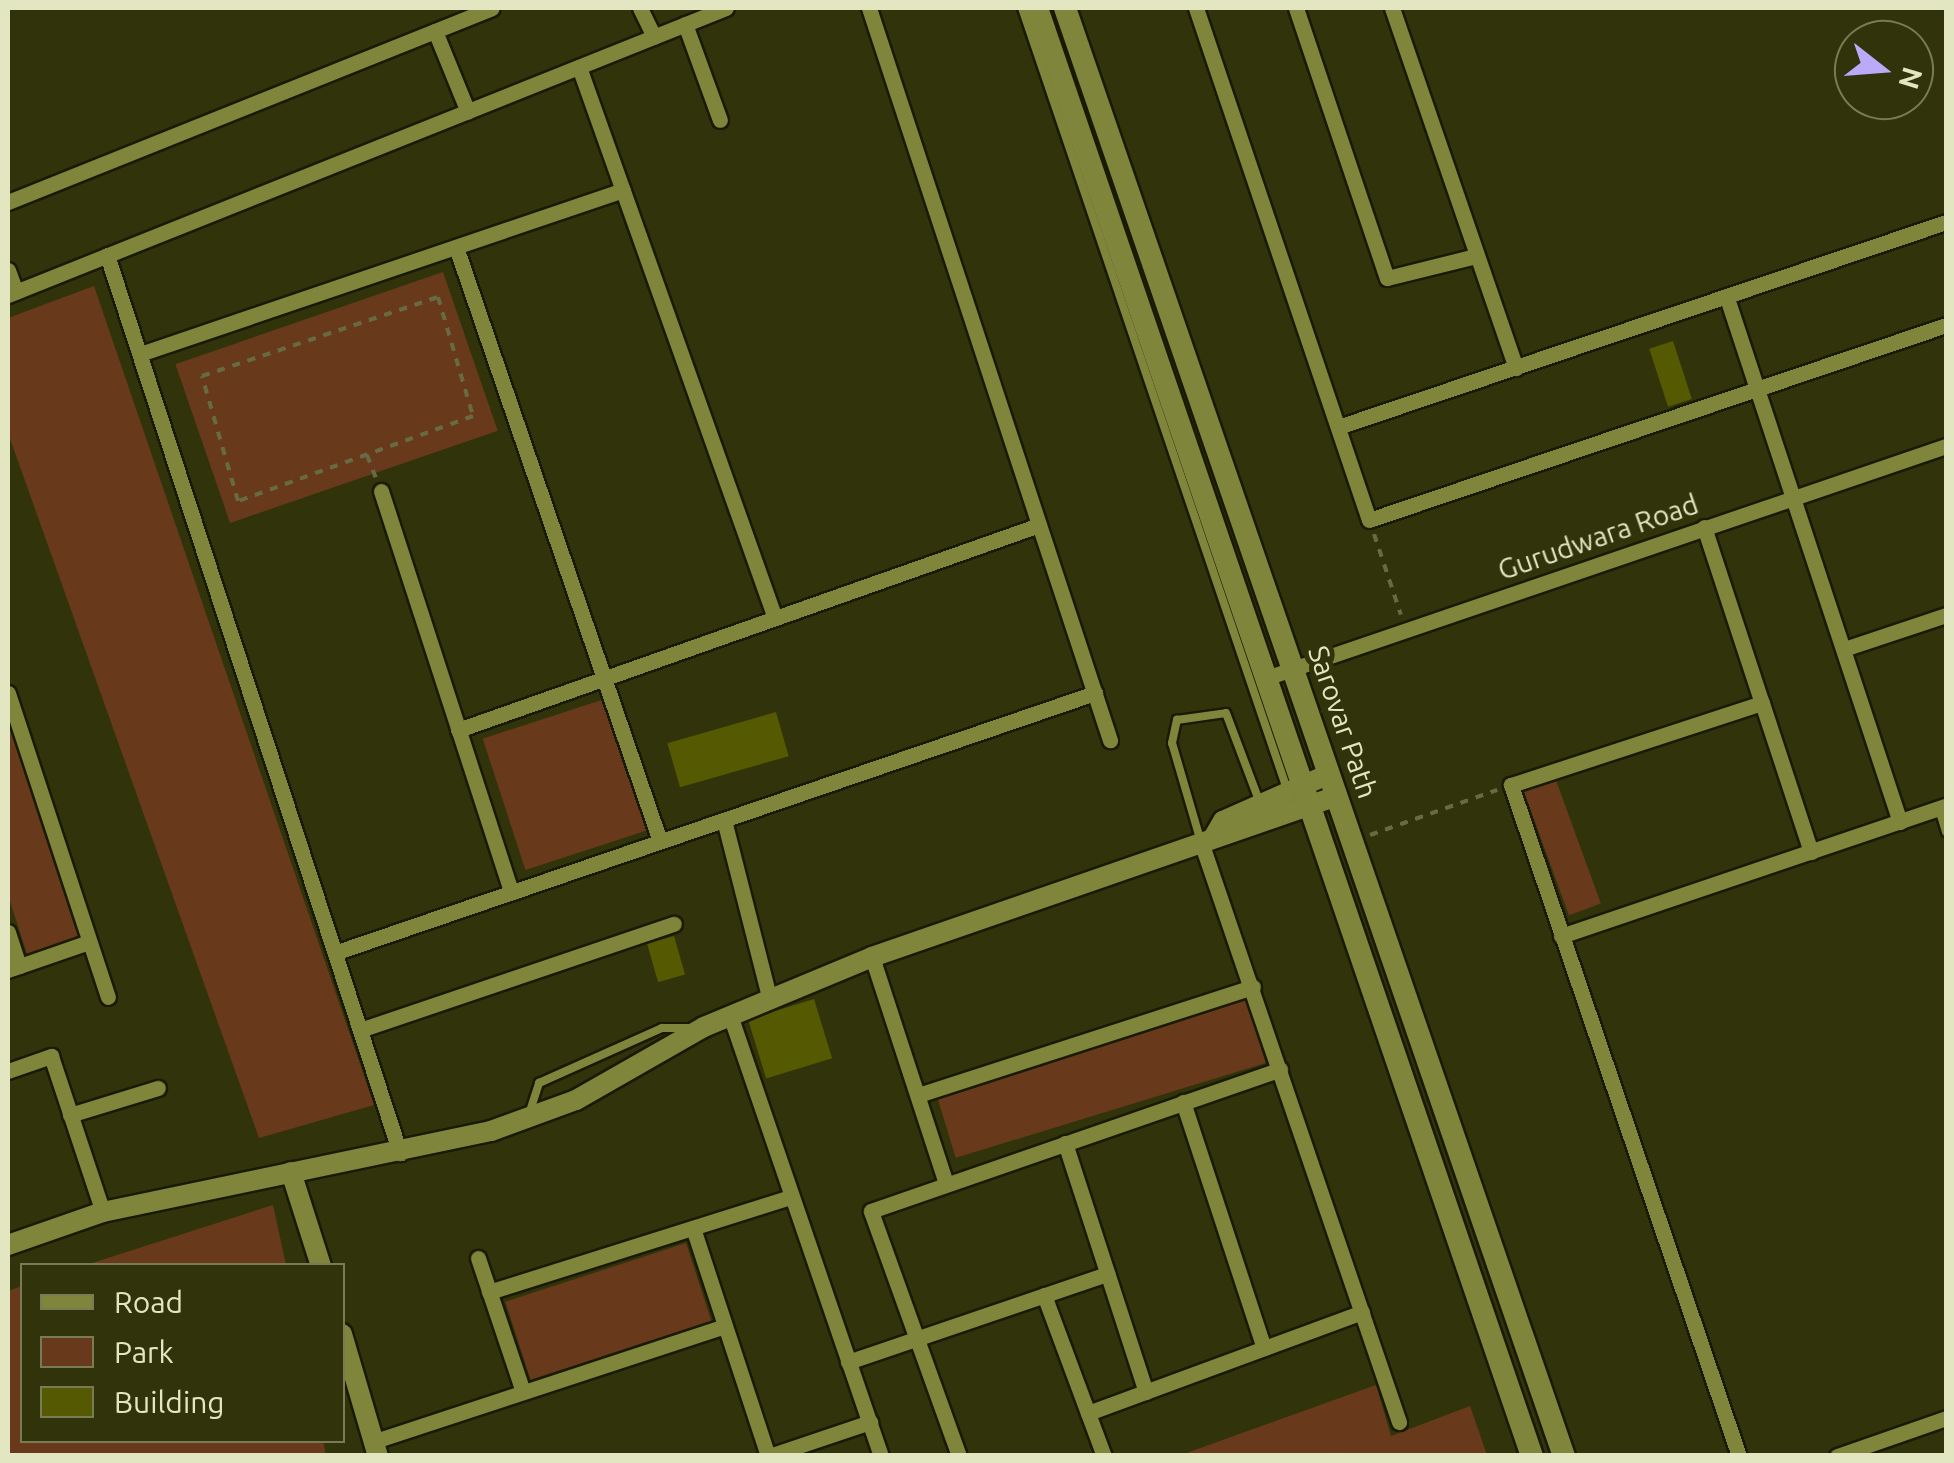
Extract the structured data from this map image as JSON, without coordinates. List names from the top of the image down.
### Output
{
  "streets": {
    "main road": ["Sarovar Path"],
    "street": ["Gurudwara Road"]
  },
  "crossings": [
    ["Gurudwara Road", "Sarovar Path"]
  ],
  "legend": ["Road", "Park", "Building"],
  "north": "right"
}
